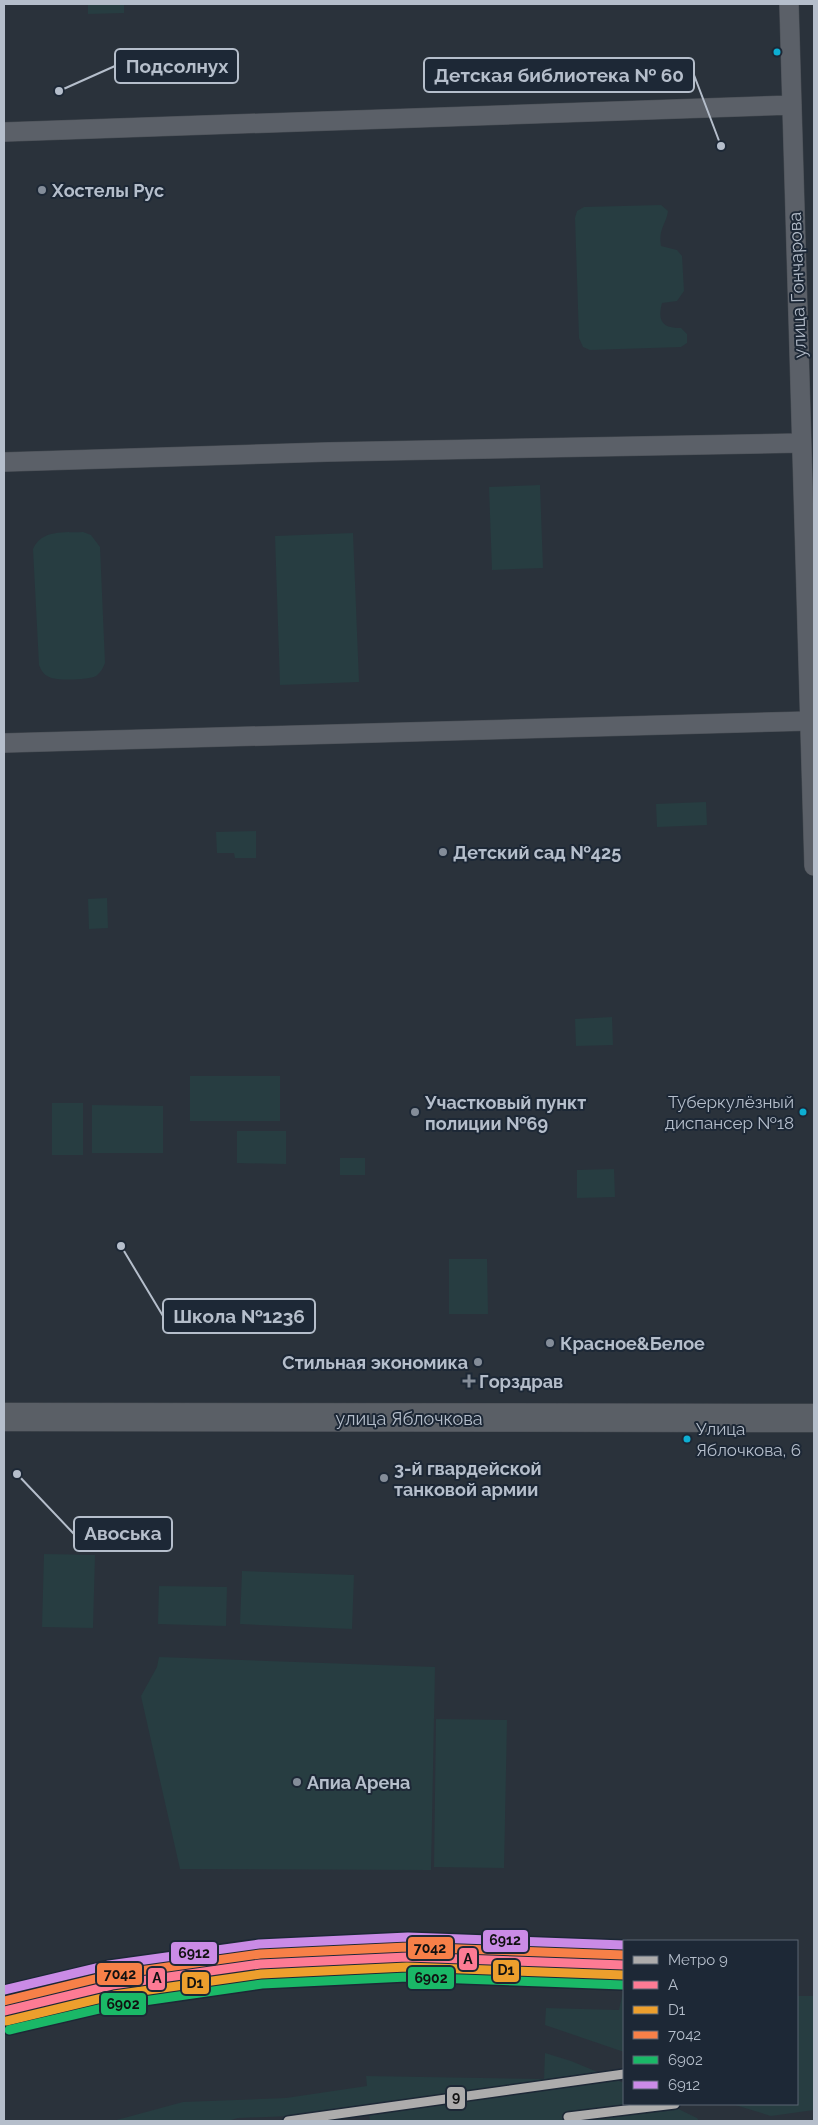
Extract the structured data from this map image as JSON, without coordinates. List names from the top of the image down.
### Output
{
  "streets": {
    "street": ["улица Гончарова", "улица Яблочкова"]
  },
  "places": {
    "other": [
      "Подсолнух",
      "Детская библиотека № 60",
      "Хостелы Рус",
      "Детский сад №425",
      "Участковый пункт полиции №69",
      "Туберкулёзный диспансер №18",
      "Школа №1236",
      "Красное&Белое",
      "Стильная экономика",
      "Улица Яблочкова, 6",
      "Авоська",
      "3-й гвардейской танковой армии",
      "Апиа Арена"
    ],
    "health": ["Горздрав"]
  },
  "lines": [
    "transit line 6912",
    "transit line 7042",
    "transit line A",
    "transit line D1",
    "transit line 6902",
    "metro line 9"
  ],
  "legend": [
    "Метро 9",
    "A",
    "D1",
    "7042",
    "6902",
    "6912"
  ]
}
